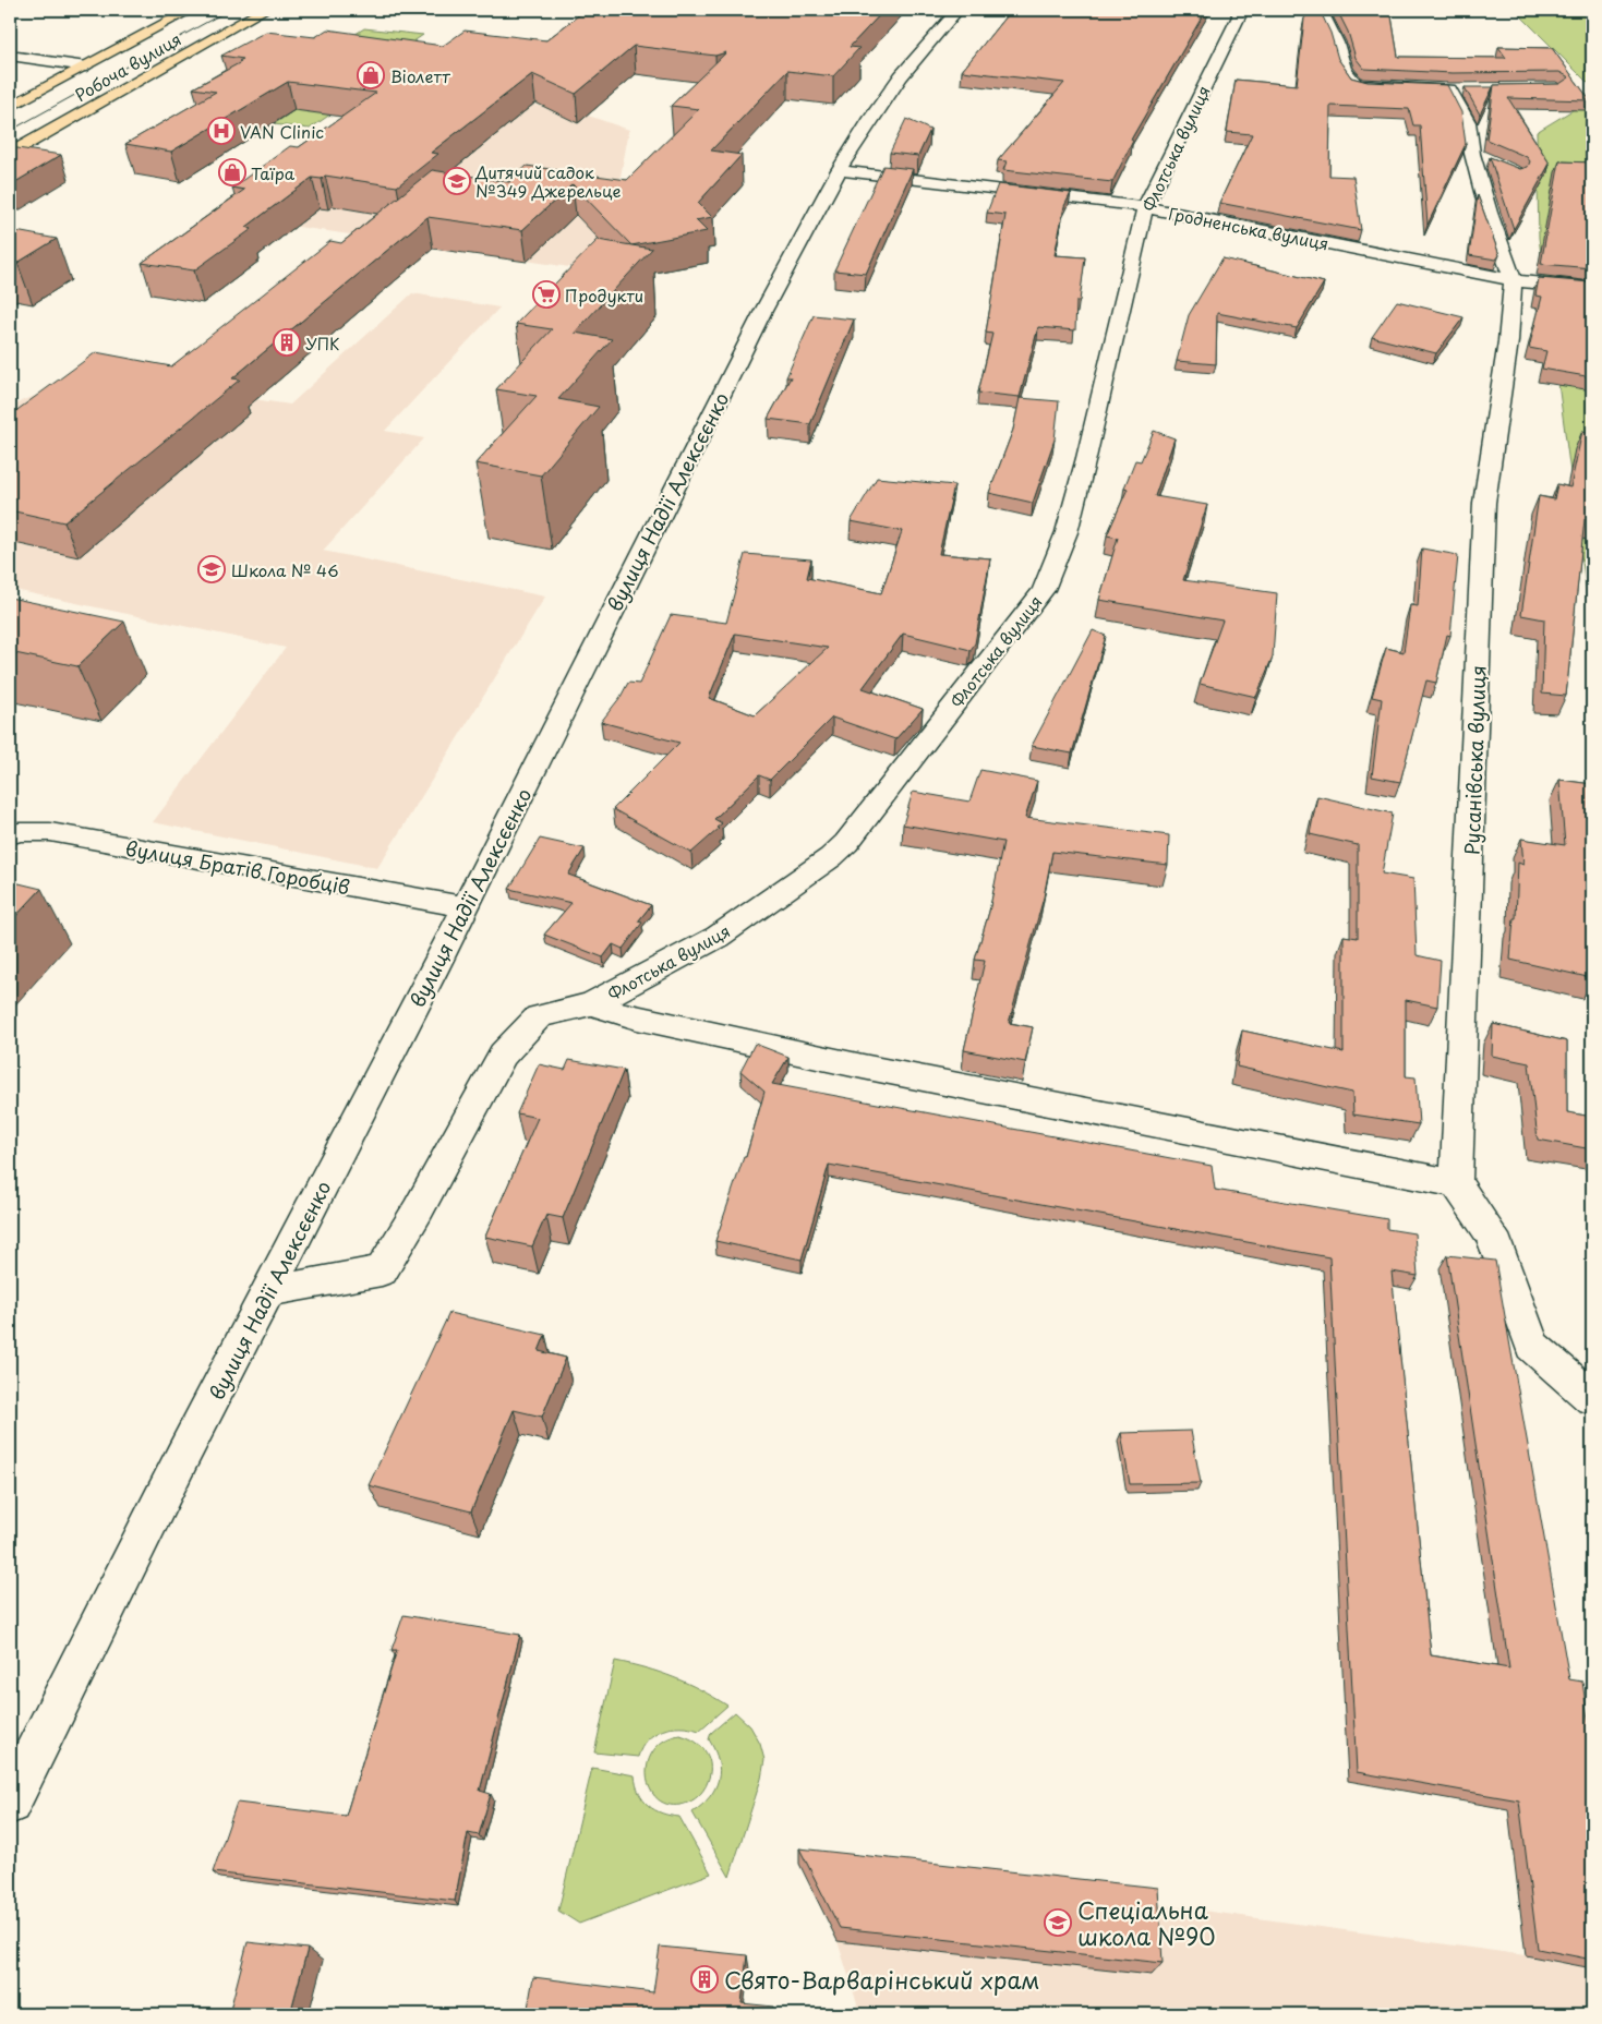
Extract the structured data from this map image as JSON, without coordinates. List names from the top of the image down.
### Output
{
  "streets": {
    "main road": ["Робоча вулиця"],
    "street": [
      "Флотська вулиця",
      "Гродненська вулиця",
      "вулиця Надії Алексєєнко",
      "Русанівська вулиця",
      "вулиця Братів Горобців"
    ]
  },
  "crossings": [
    ["Флотська вулиця", "Гродненська вулиця"],
    ["Флотська вулиця", "Русанівська вулиця"],
    ["Гродненська вулиця", "вулиця Надії Алексєєнко"],
    ["Гродненська вулиця", "Русанівська вулиця"],
    ["вулиця Надії Алексєєнко", "вулиця Братів Горобців"]
  ],
  "places": {
    "shop": ["Віолетт", "Таїра"],
    "hospital": ["VAN Clinic"],
    "school or university": ["Дитячий садок №349 Джерельце", "Школа № 46", "Спеціальна школа №90"],
    "supermarket": ["Продукти"],
    "building": ["УПК", "Свято-Варварінський храм"]
  }
}
